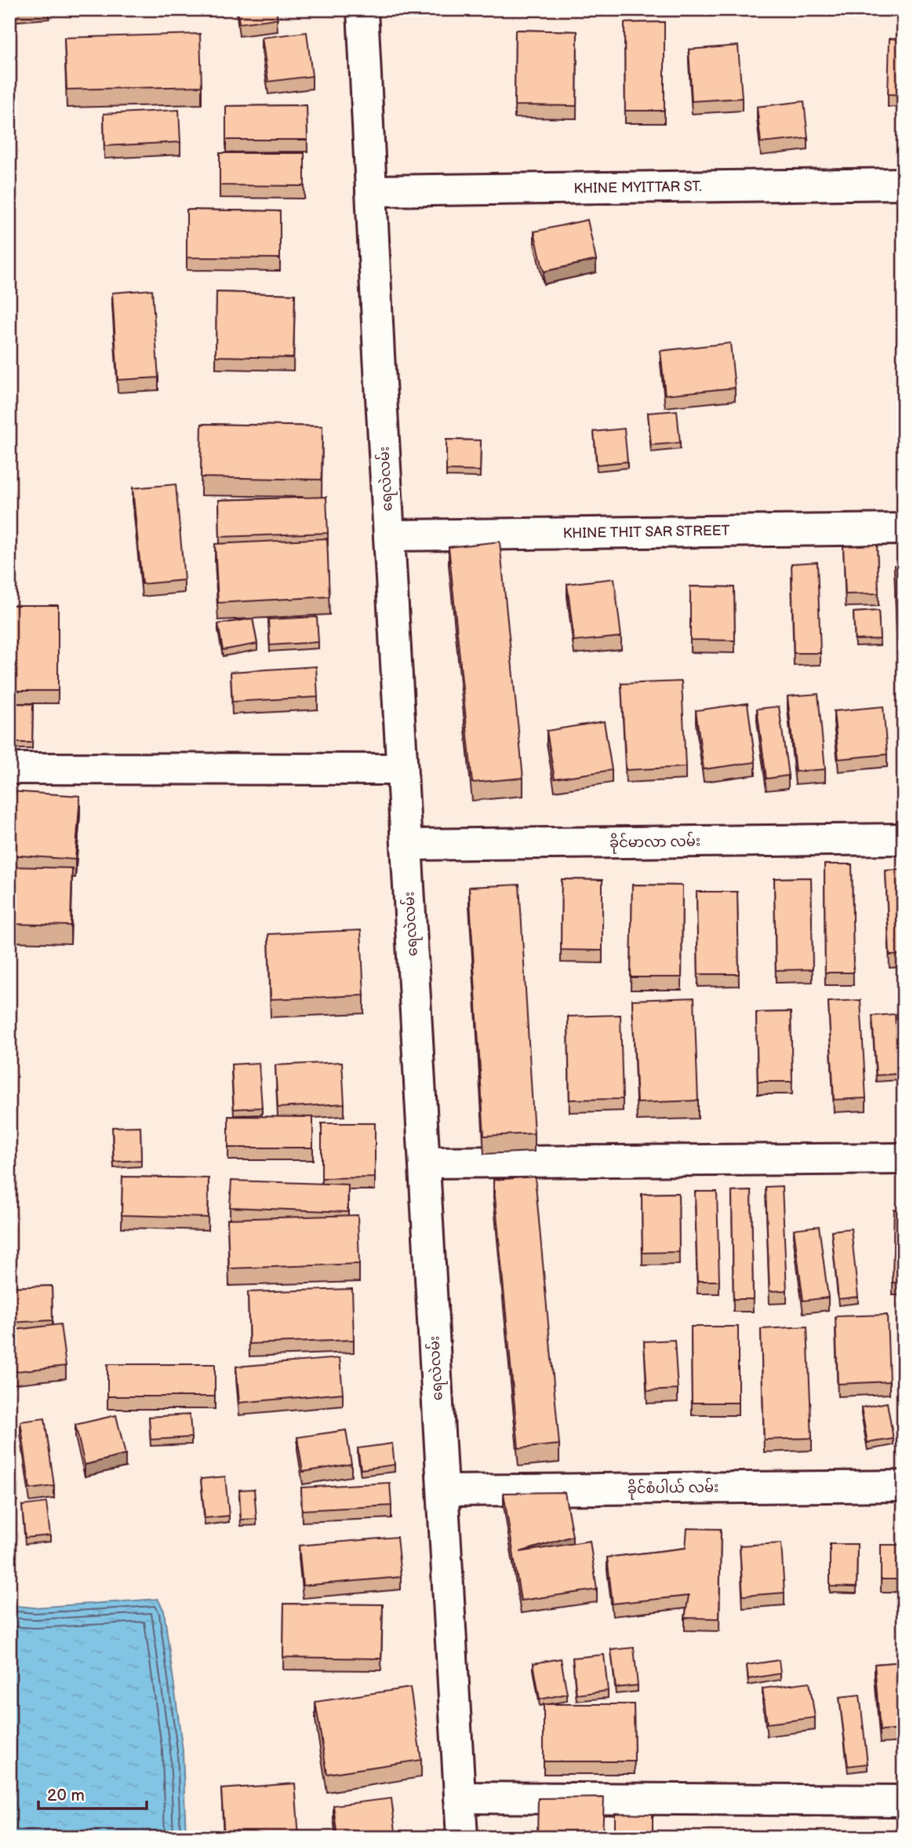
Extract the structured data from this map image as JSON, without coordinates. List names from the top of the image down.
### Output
{
  "streets": {
    "street": [
      "KHINE MYITTAR ST.",
      "ရေလဲလမ်း",
      "KHINE THIT SAR STREET",
      "ခိုင်မာလာ လမ်း",
      "ခိုင်စံပါယ် လမ်း"
    ]
  },
  "crossings": [
    ["KHINE MYITTAR ST.", "ရေလဲလမ်း"],
    ["ရေလဲလမ်း", "KHINE THIT SAR STREET"],
    ["ရေလဲလမ်း", "ခိုင်မာလာ လမ်း"],
    ["ရေလဲလမ်း", "ခိုင်စံပါယ် လမ်း"]
  ],
  "scale_bar": "20 m"
}
